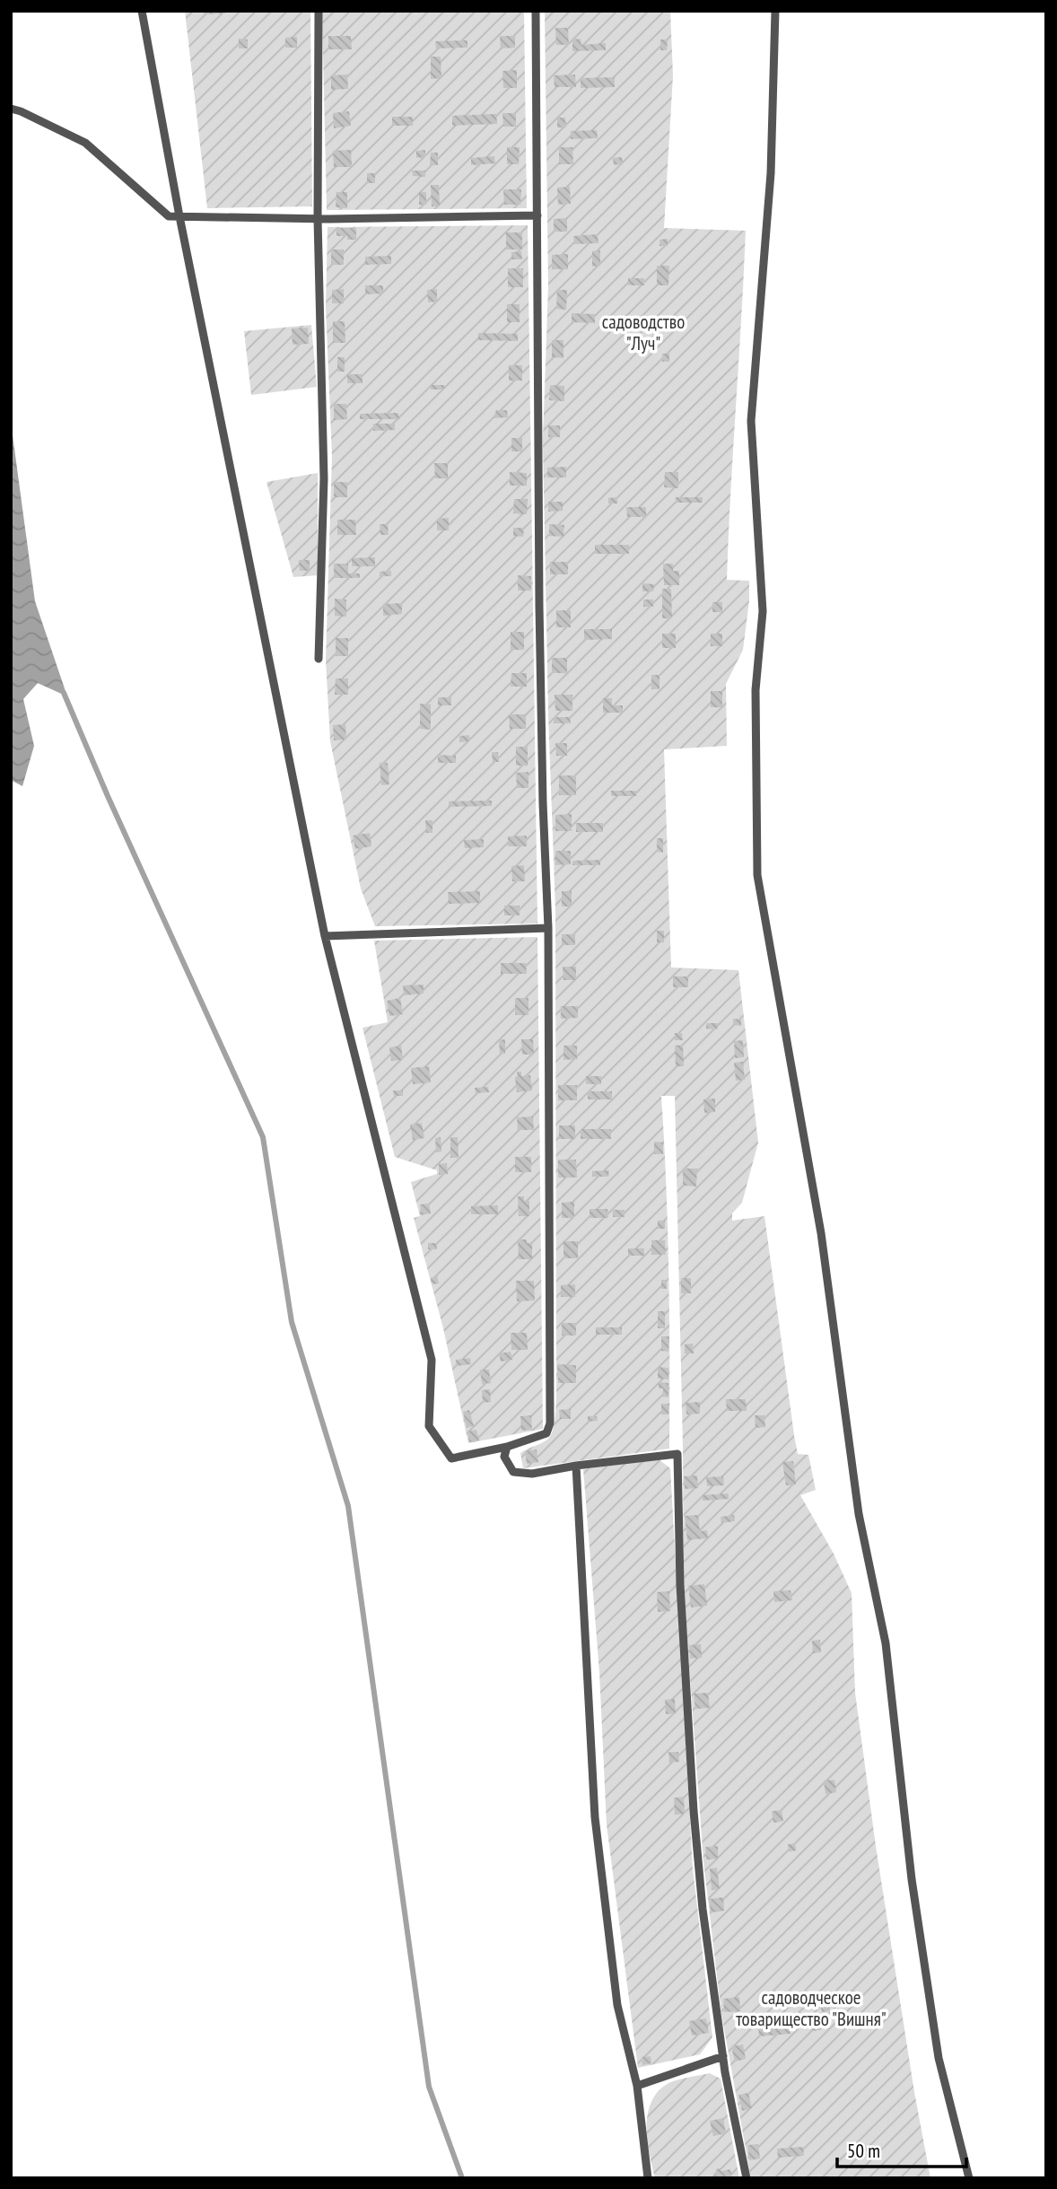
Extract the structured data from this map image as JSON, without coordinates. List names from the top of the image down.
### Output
{
  "parks": ["садоводство \"Луч\"", "садоводческое товарищество \"Вишня\""],
  "scale_bar": "50 m"
}
